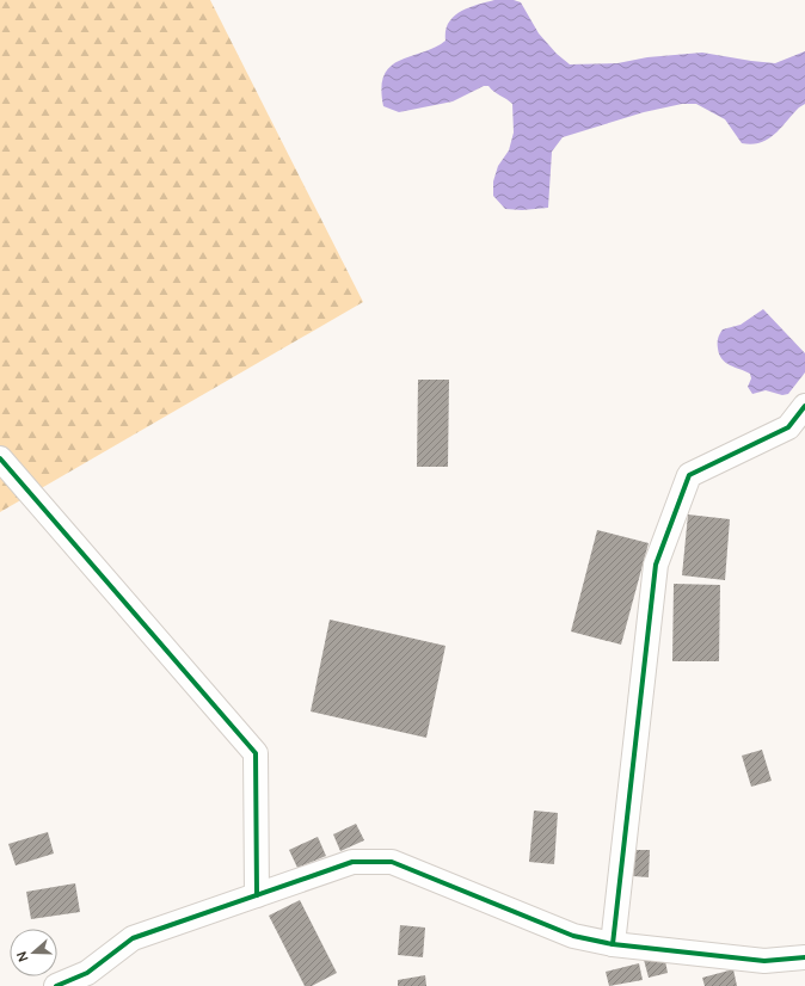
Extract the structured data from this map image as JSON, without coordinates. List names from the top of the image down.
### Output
{
  "north": "left"
}
